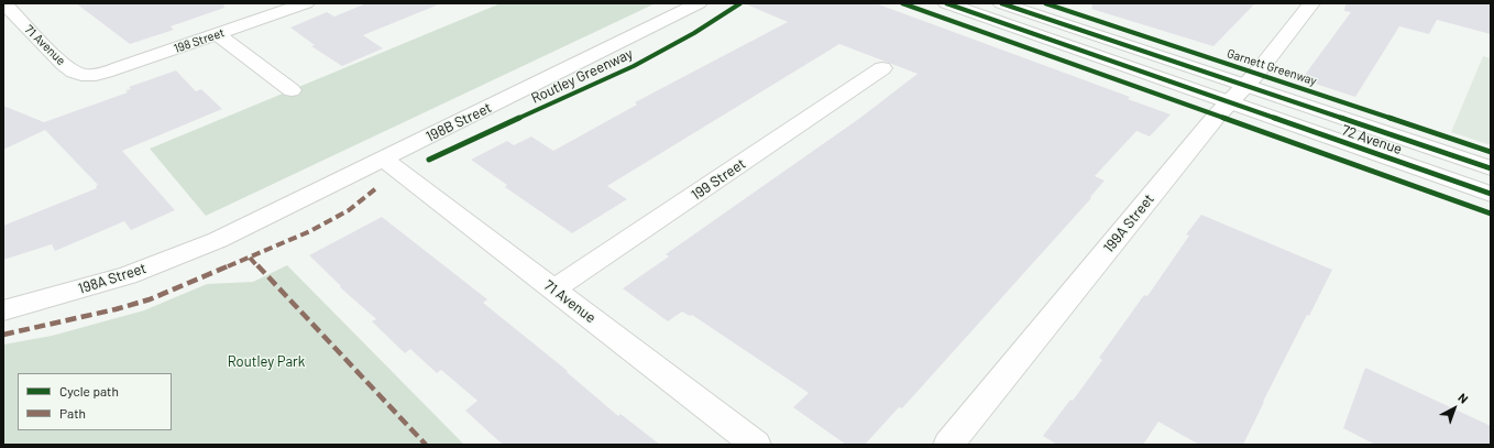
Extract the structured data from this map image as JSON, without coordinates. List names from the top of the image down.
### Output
{
  "streets": {
    "street": [
      "198 Street",
      "71 Avenue",
      "198B Street",
      "72 Avenue",
      "199 Street",
      "199A Street",
      "198A Street"
    ],
    "cycle path": ["Garnett Greenway", "Routley Greenway"]
  },
  "crossings": [
    ["198 Street", "71 Avenue"],
    ["71 Avenue", "198B Street"],
    ["71 Avenue", "199 Street"],
    ["198B Street", "198A Street"],
    ["72 Avenue", "199A Street"]
  ],
  "parks": ["Routley Park"],
  "legend": ["Cycle path", "Path"],
  "north": "top right"
}
